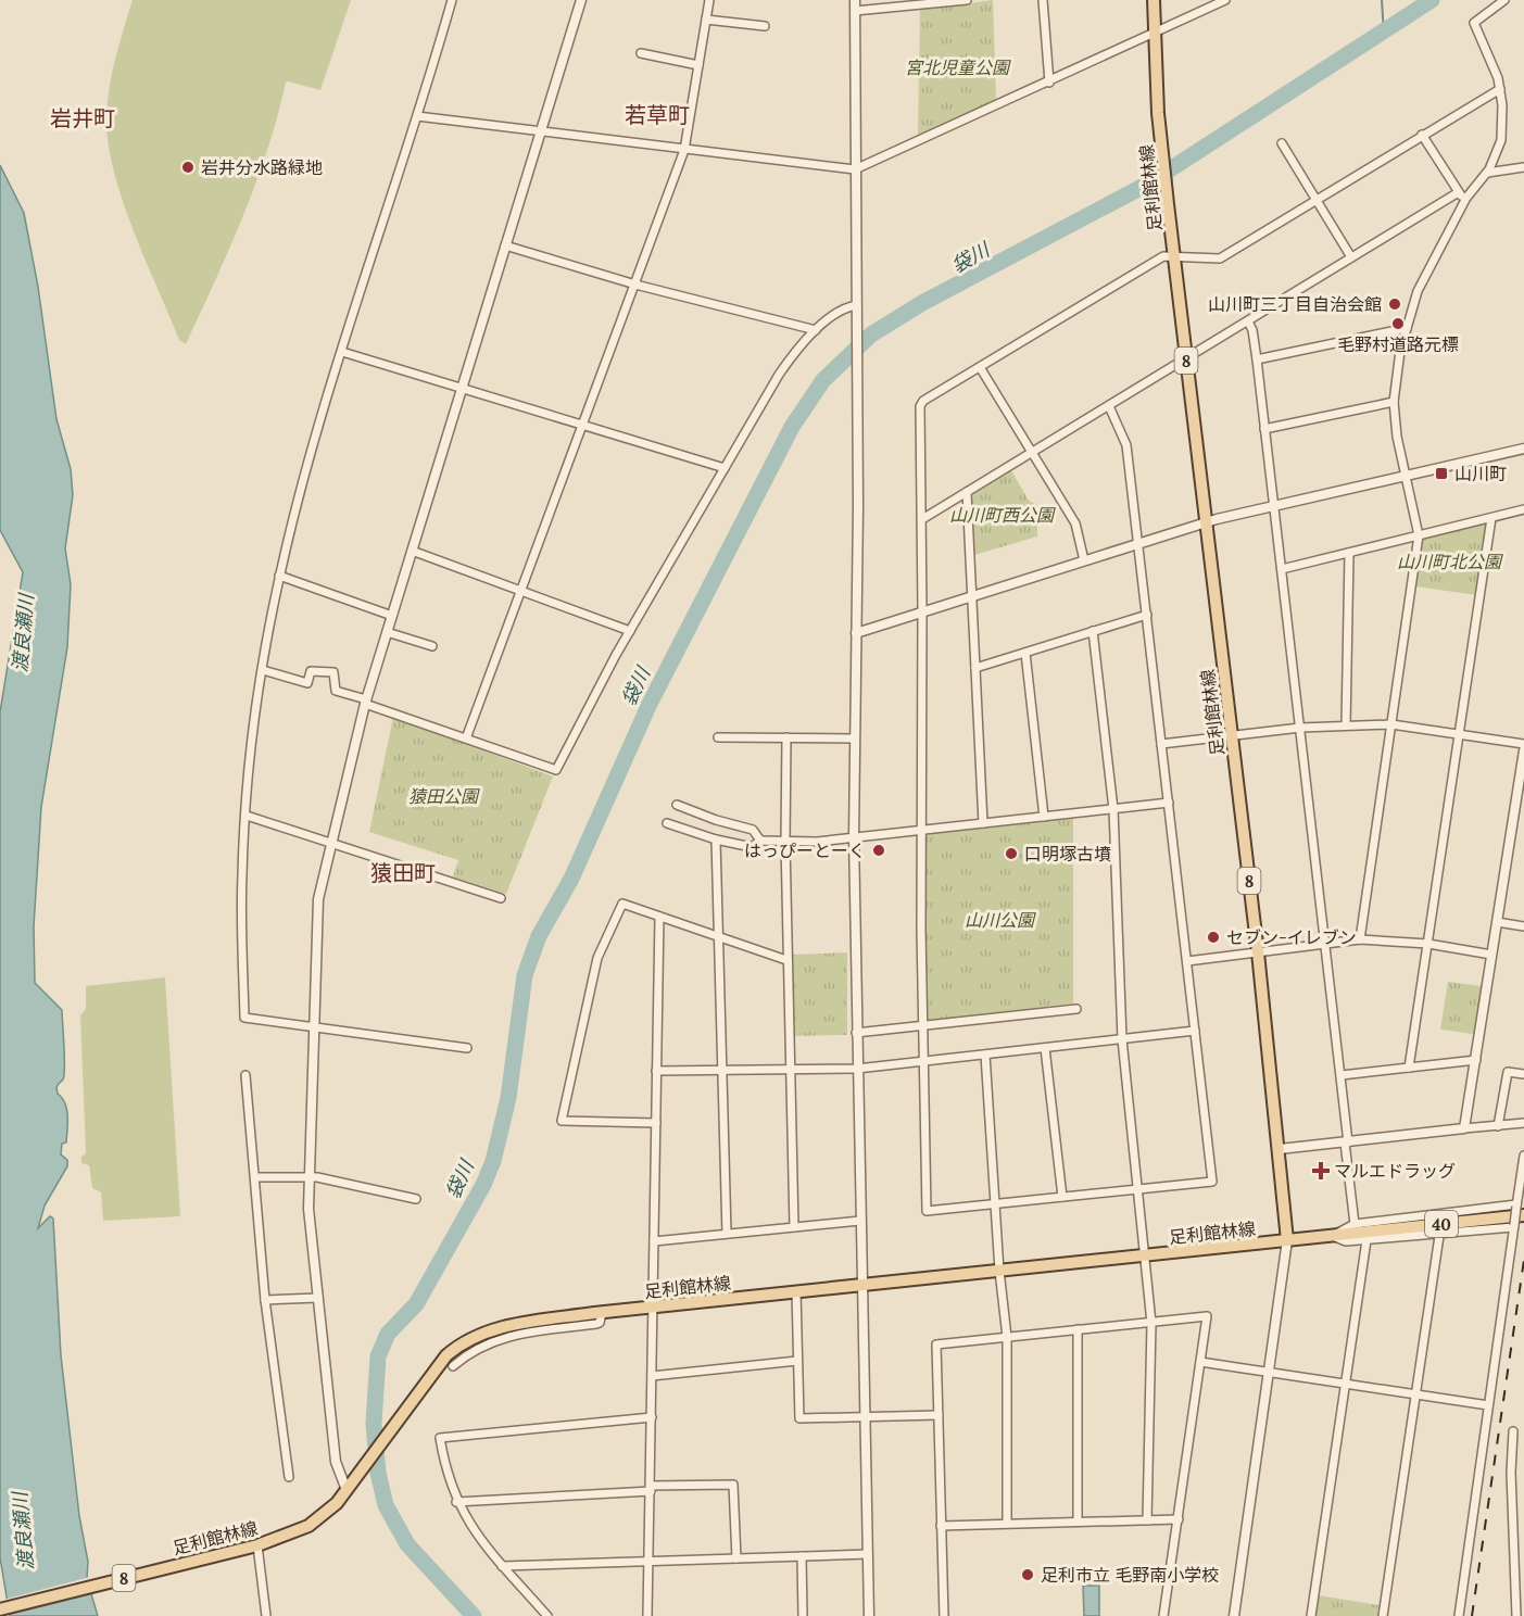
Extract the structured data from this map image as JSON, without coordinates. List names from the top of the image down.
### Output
{
  "streets": {
    "main road": ["足利館林線", "8", "40"]
  },
  "crossings": [
    ["足利館林線", "40"]
  ],
  "districts": ["若草町", "岩井町", "猿田町"],
  "water": ["袋川", "渡良瀬川"],
  "parks": [
    "宮北児童公園",
    "山川町西公園",
    "山川町北公園",
    "猿田公園",
    "山川公園"
  ],
  "places": {
    "other": [
      "岩井分水路緑地",
      "山川町三丁目自治会館",
      "毛野村道路元標",
      "はっぴーとーく",
      "口明塚古墳",
      "セブン-イレブン",
      "足利市立 毛野南小学校"
    ],
    "transit": ["山川町"],
    "health": ["マルエドラッグ"]
  }
}
